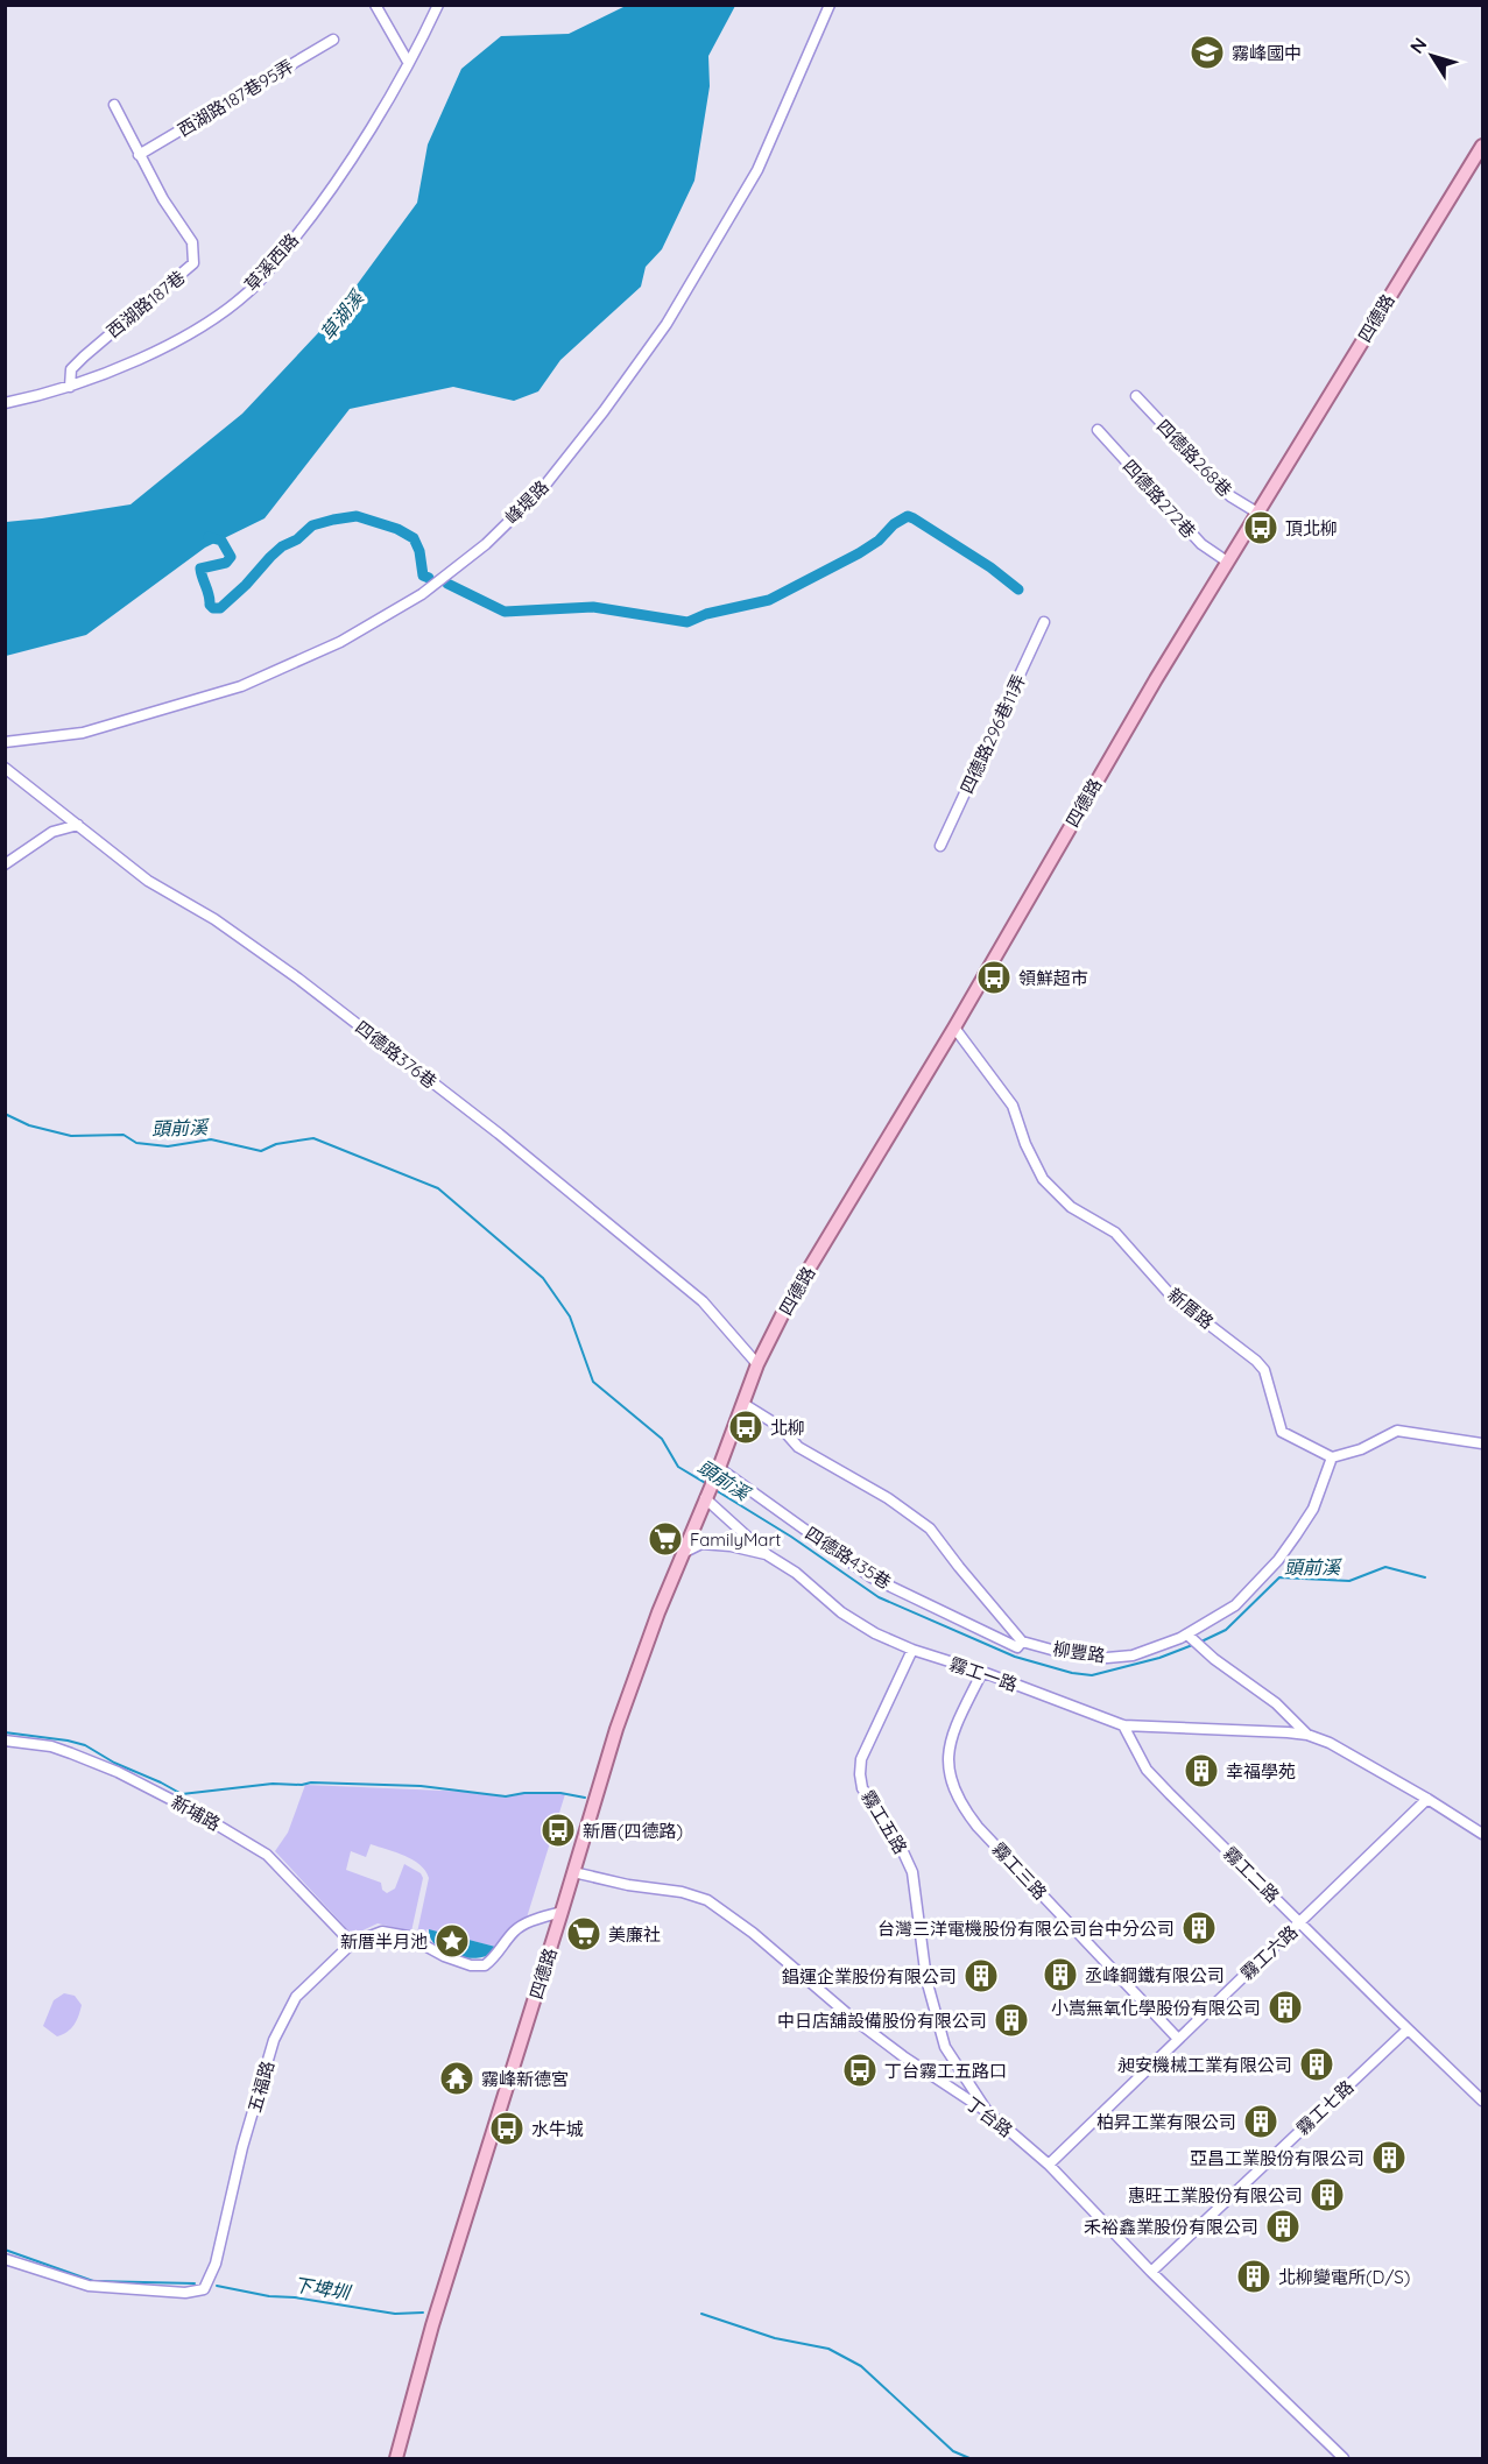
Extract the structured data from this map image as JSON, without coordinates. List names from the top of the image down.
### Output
{
  "streets": {
    "main road": ["四德路"],
    "street": [
      "西湖路187巷95弄",
      "草溪西路",
      "西湖路187巷",
      "四德路268巷",
      "四德路272巷",
      "峰堤路",
      "四德路296巷11弄",
      "四德路376巷",
      "新厝路",
      "四德路435巷",
      "柳豐路",
      "霧工一路",
      "新埔路",
      "霧工五路",
      "霧工三路",
      "霧工二路",
      "霧工六路",
      "五福路",
      "霧工七路",
      "丁台路"
    ]
  },
  "crossings": [
    ["西湖路187巷95弄", "西湖路187巷"],
    ["草溪西路", "西湖路187巷"],
    ["四德路", "四德路268巷"],
    ["四德路", "四德路272巷"],
    ["四德路", "四德路376巷"],
    ["四德路", "新厝路"],
    ["四德路", "四德路435巷"],
    ["四德路", "霧工一路"],
    ["四德路", "五福路"],
    ["四德路", "丁台路"],
    ["新厝路", "柳豐路"],
    ["四德路435巷", "柳豐路"],
    ["霧工一路", "霧工五路"],
    ["霧工一路", "霧工三路"],
    ["霧工一路", "霧工二路"],
    ["新埔路", "五福路"],
    ["霧工五路", "丁台路"],
    ["霧工三路", "霧工六路"],
    ["霧工二路", "霧工六路"],
    ["霧工二路", "霧工七路"],
    ["霧工六路", "丁台路"],
    ["霧工七路", "丁台路"]
  ],
  "water": ["草湖溪", "頭前溪", "下埤圳"],
  "places": {
    "school or university": ["霧峰國中"],
    "bus stop": [
      "頂北柳",
      "領鮮超市",
      "北柳",
      "新厝(四德路)",
      "丁台霧工五路口",
      "水牛城"
    ],
    "supermarket": ["FamilyMart", "美廉社"],
    "building": [
      "幸福學苑",
      "台灣三洋電機股份有限公司台中分公司",
      "丞峰鋼鐵有限公司",
      "錩運企業股份有限公司",
      "小嵩無氧化學股份有限公司",
      "中日店舖設備股份有限公司",
      "昶安機械工業有限公司",
      "柏昇工業有限公司",
      "亞昌工業股份有限公司",
      "惠旺工業股份有限公司",
      "禾裕鑫業股份有限公司",
      "北柳變電所(D/S)"
    ],
    "place": ["新厝半月池"],
    "temple": ["霧峰新德宮"]
  },
  "north": "top left"
}
